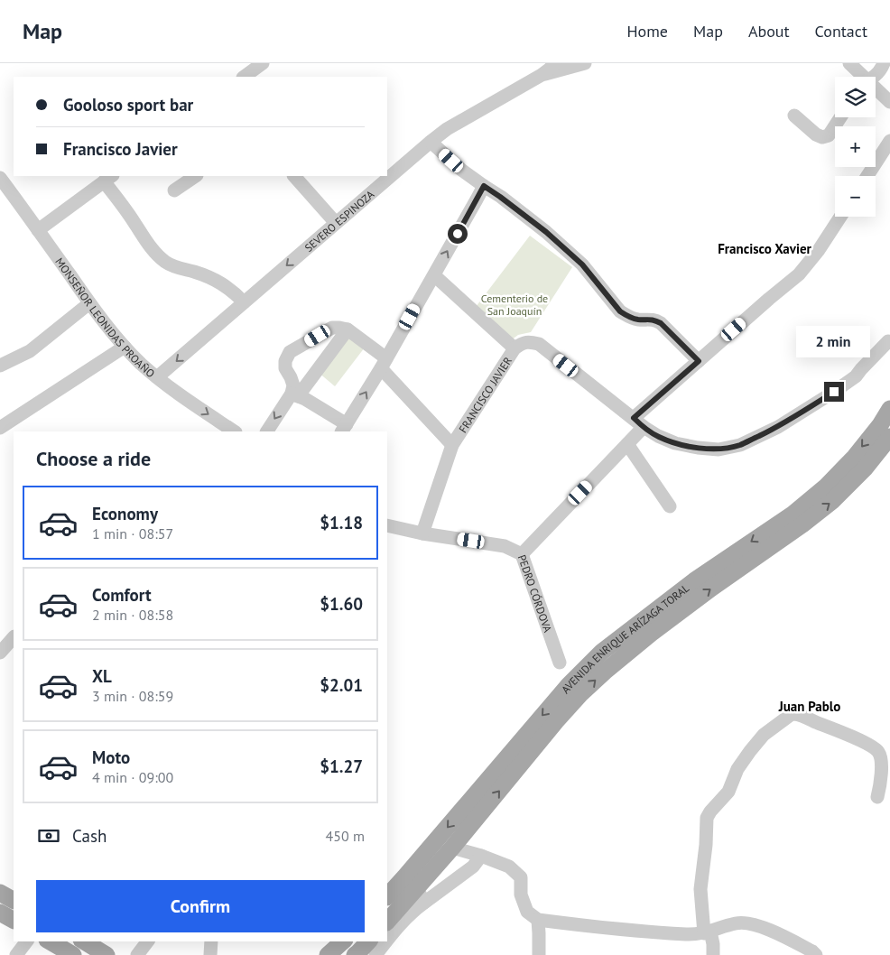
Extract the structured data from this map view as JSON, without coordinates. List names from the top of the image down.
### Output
{
  "streets": {
    "main road": ["AVENIDA ENRIQUE ARÍZAGA TORAL"],
    "street": [
      "SEVERO ESPINOZA",
      "MONSEÑOR LEONIDAS PROAÑO",
      "FRANCISCO JAVIER",
      "PEDRO CÓRDOVA"
    ]
  },
  "crossings": [
    ["SEVERO ESPINOZA", "MONSEÑOR LEONIDAS PROAÑO"],
    ["FRANCISCO JAVIER", "PEDRO CÓRDOVA"]
  ],
  "districts": ["Francisco Xavier", "Juan Pablo"],
  "parks": ["Cementerio de San Joaquín"],
  "page": {
    "header": "Map",
    "nav": [
      "Home",
      "Map",
      "About",
      "Contact"
    ],
    "map_buttons": ["+", "−"],
    "banner": ["Gooloso sport bar", "Francisco Javier"],
    "bubble": "2 min",
    "heading": "Choose a ride",
    "list": [
      {
        "name": "Economy",
        "note": "1 min · 08:57",
        "value": "$1.18"
      },
      {
        "name": "Comfort",
        "note": "2 min · 08:58",
        "value": "$1.60"
      },
      {
        "name": "XL",
        "note": "3 min · 08:59",
        "value": "$2.01"
      },
      {
        "name": "Moto",
        "note": "4 min · 09:00",
        "value": "$1.27"
      }
    ],
    "pay": ["Cash", "450 m"],
    "buttons": "Confirm"
  }
}
